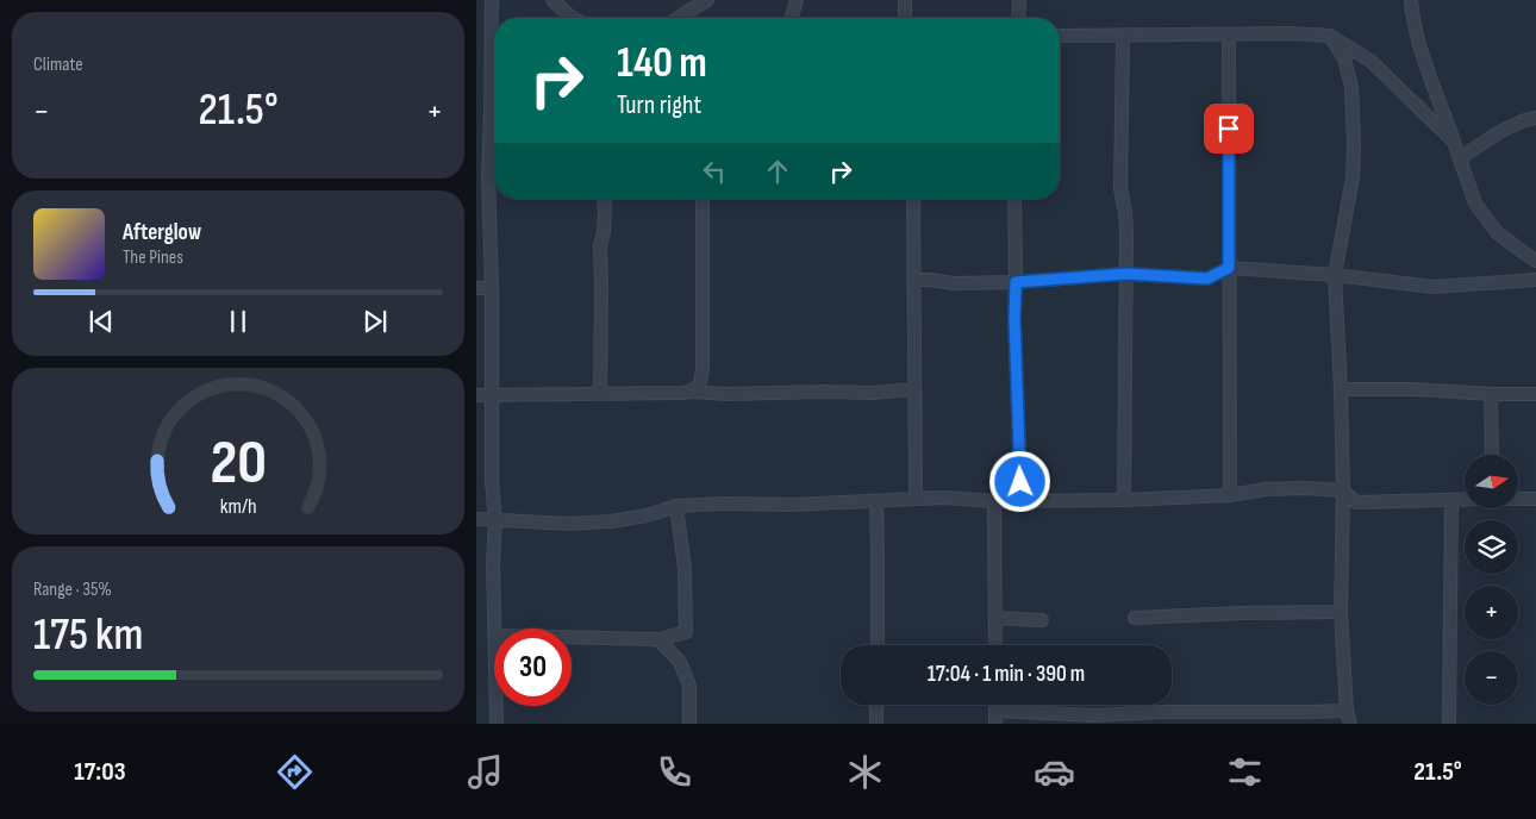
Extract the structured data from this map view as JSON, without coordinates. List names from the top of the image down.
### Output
{
  "north": "right",
  "page": {
    "tile": [
      "Climate",
      ["Range · 35%", "175 km"]
    ],
    "turn": ["140 m", "Turn right"],
    "heat": ["−", "21.5°", "+"],
    "song": ["Afterglow", "The Pines"],
    "map_buttons": ["+", "−"],
    "limit": "30",
    "trip": "17:04 · 1 min · 390 m",
    "tabs": ["17:03", "21.5°"],
    "gauge": ["20", "km/h"]
  }
}
